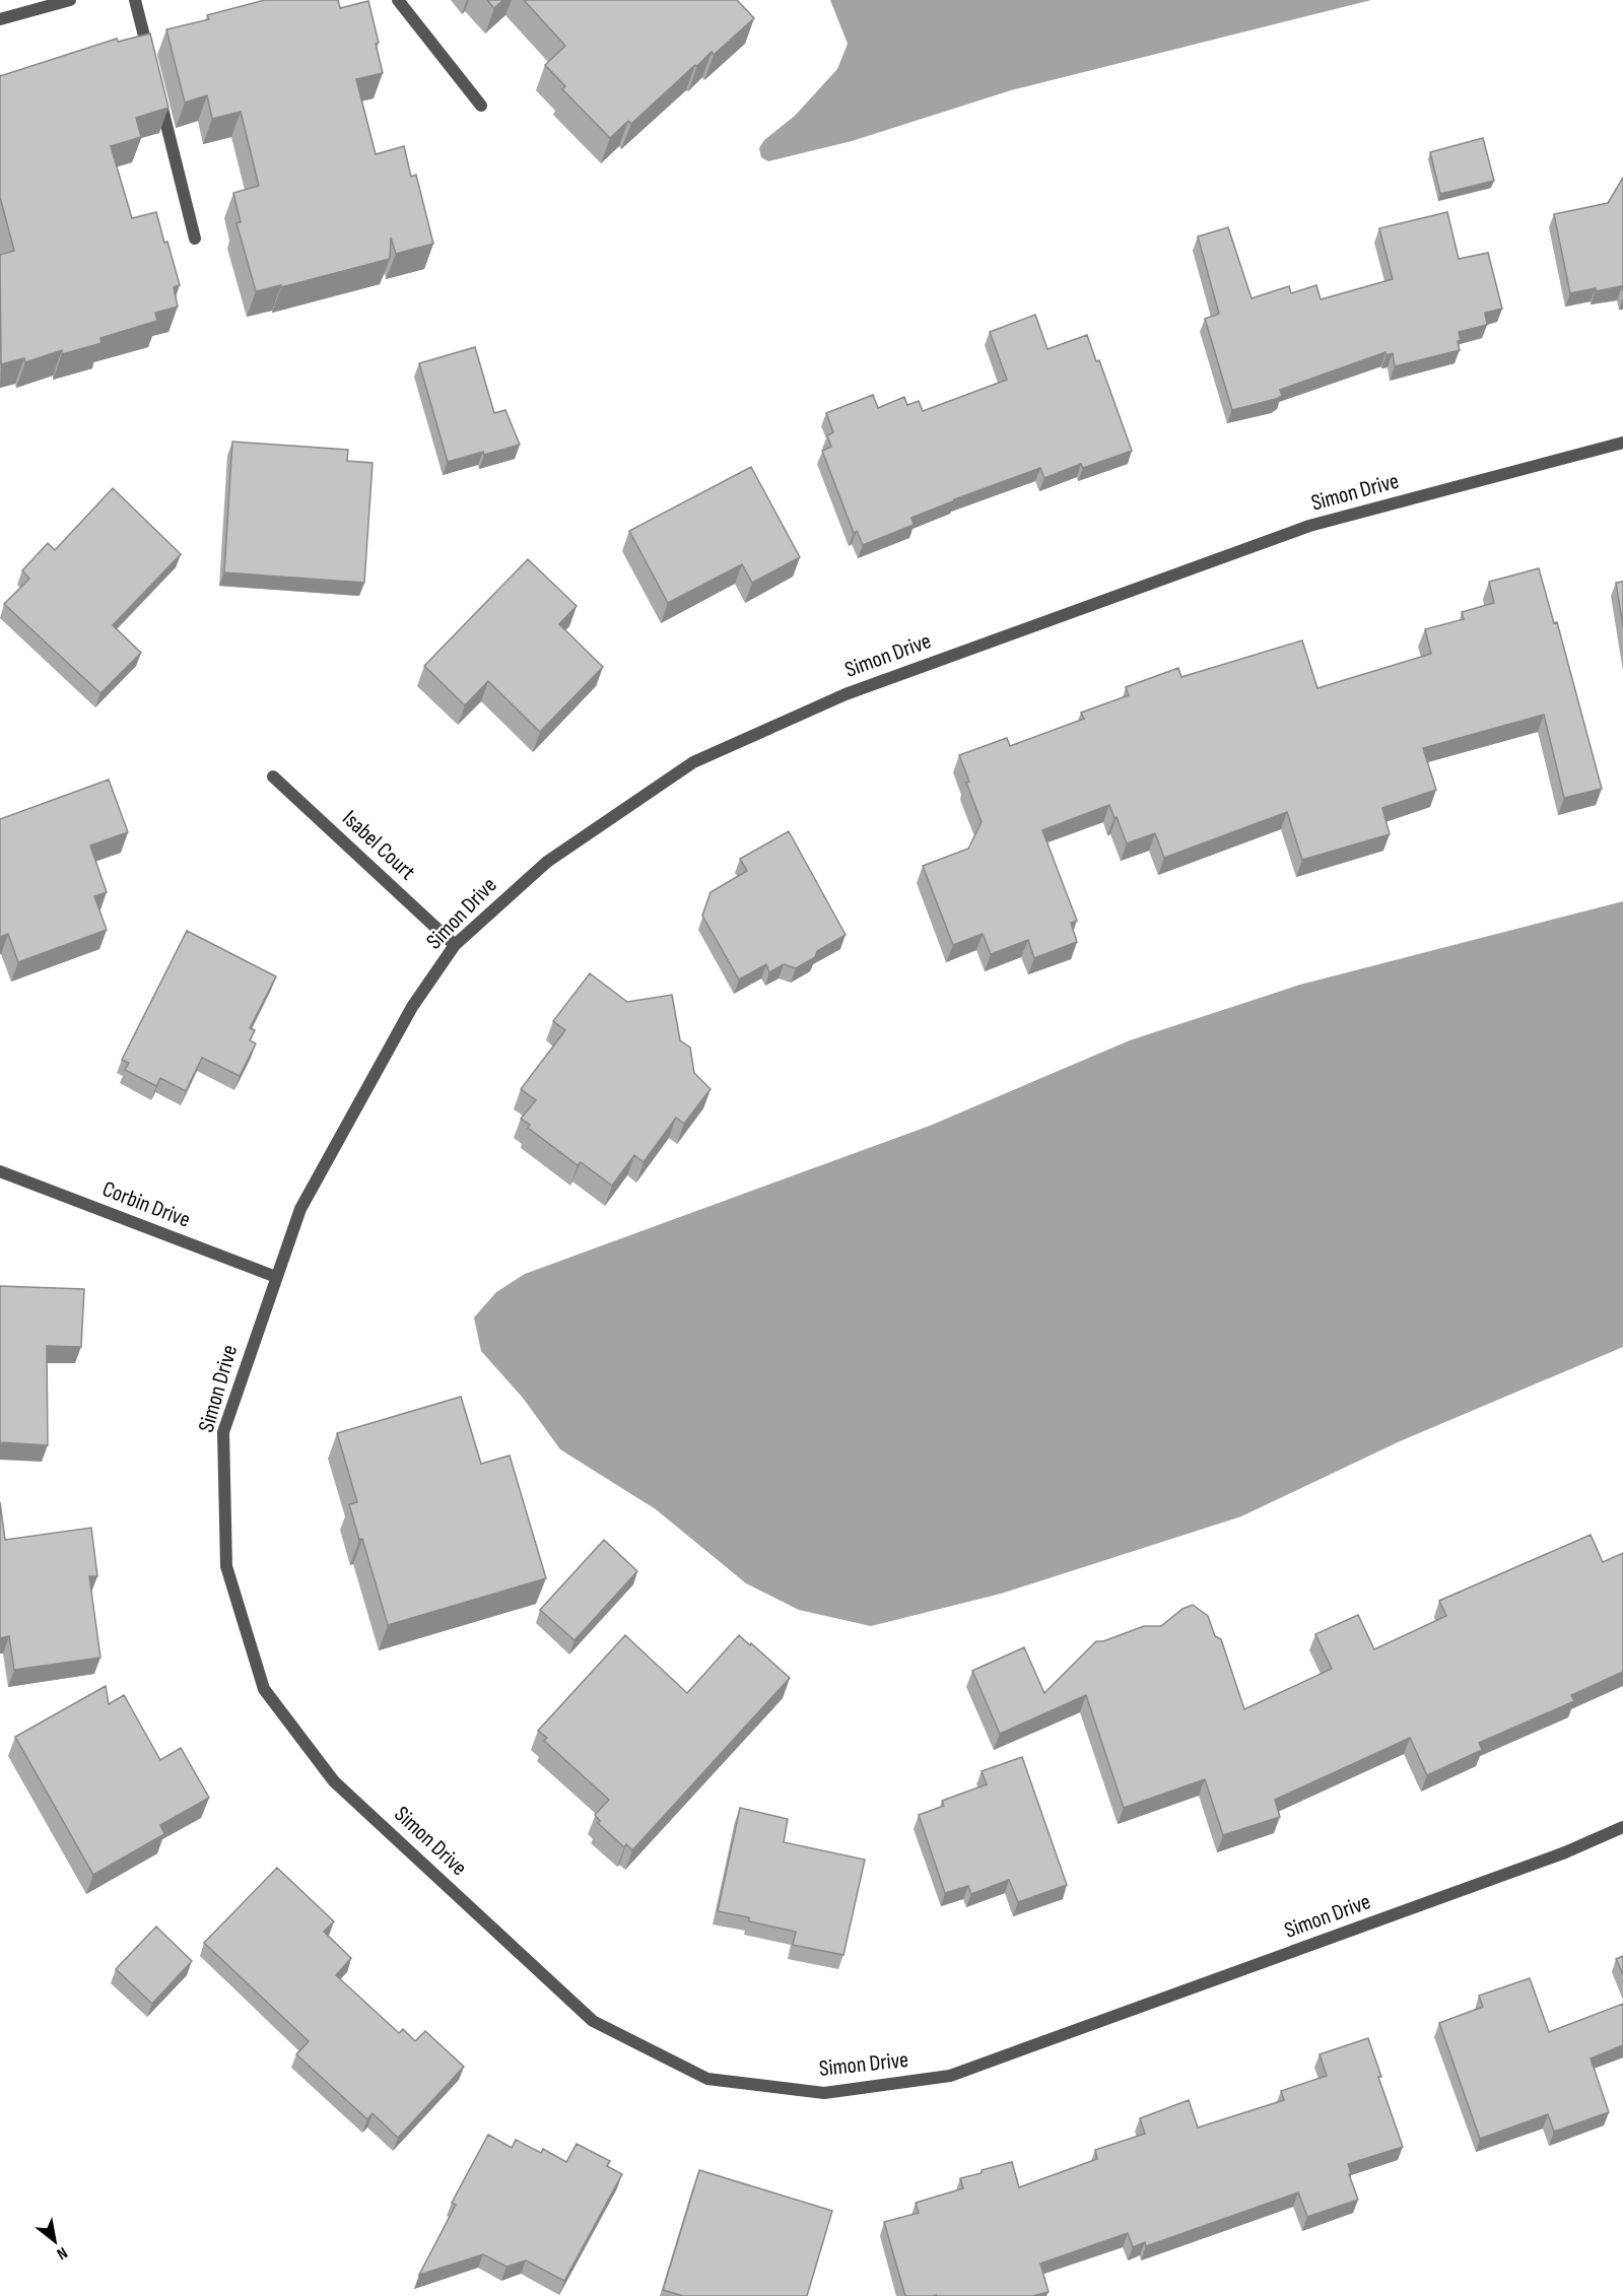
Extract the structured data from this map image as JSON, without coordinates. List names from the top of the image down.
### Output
{
  "streets": {
    "street": ["Simon Drive", "Isabel Court", "Corbin Drive"]
  },
  "crossings": [
    ["Simon Drive", "Isabel Court"],
    ["Simon Drive", "Corbin Drive"]
  ],
  "north": "bottom right"
}
